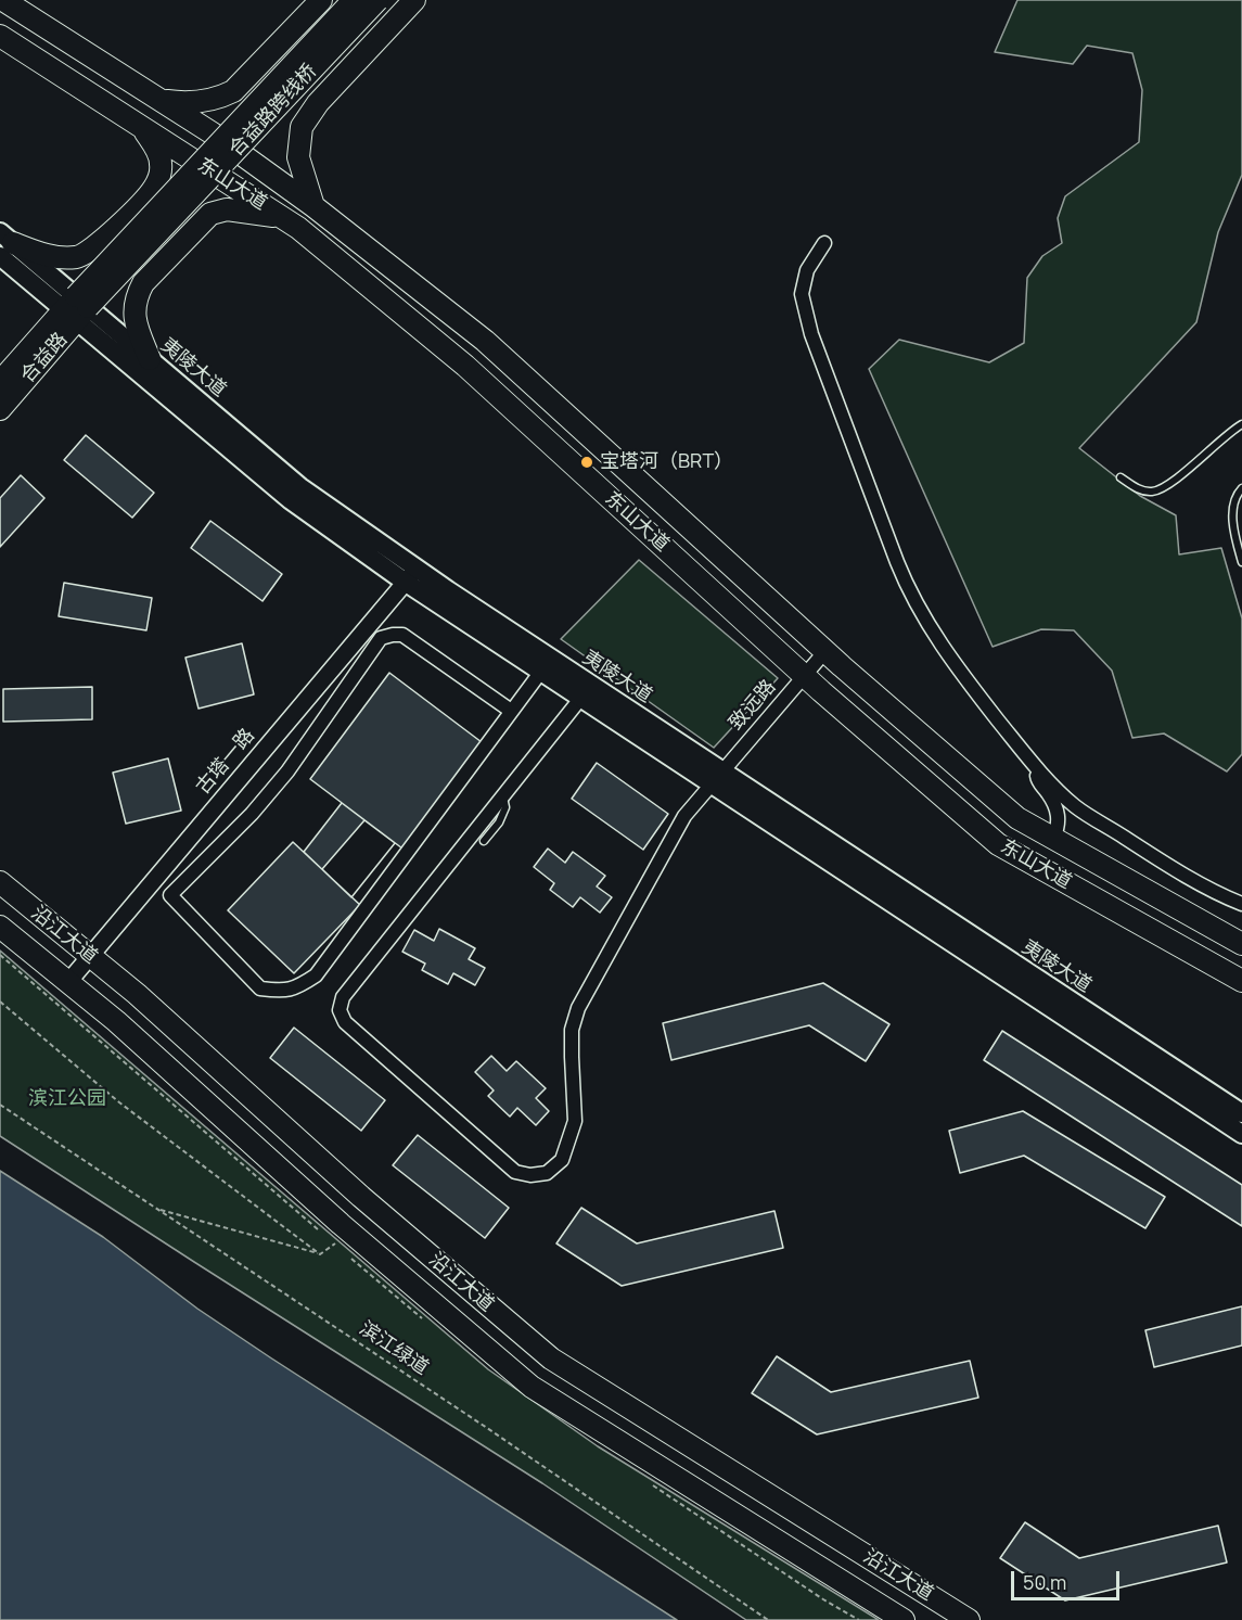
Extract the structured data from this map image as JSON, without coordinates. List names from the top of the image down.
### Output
{
  "streets": {
    "main road": [
      "合益路跨线桥",
      "东山大道",
      "合益路",
      "夷陵大道",
      "沿江大道"
    ],
    "street": ["致远路", "古塔一路"],
    "path": ["滨江绿道"]
  },
  "crossings": [
    ["合益路跨线桥", "合益路"],
    ["合益路跨线桥", "夷陵大道"],
    ["东山大道", "致远路"],
    ["合益路", "夷陵大道"],
    ["夷陵大道", "致远路"],
    ["夷陵大道", "古塔一路"],
    ["古塔一路", "沿江大道"]
  ],
  "parks": ["滨江公园"],
  "places": ["宝塔河（BRT）"],
  "scale_bar": "50 m"
}
